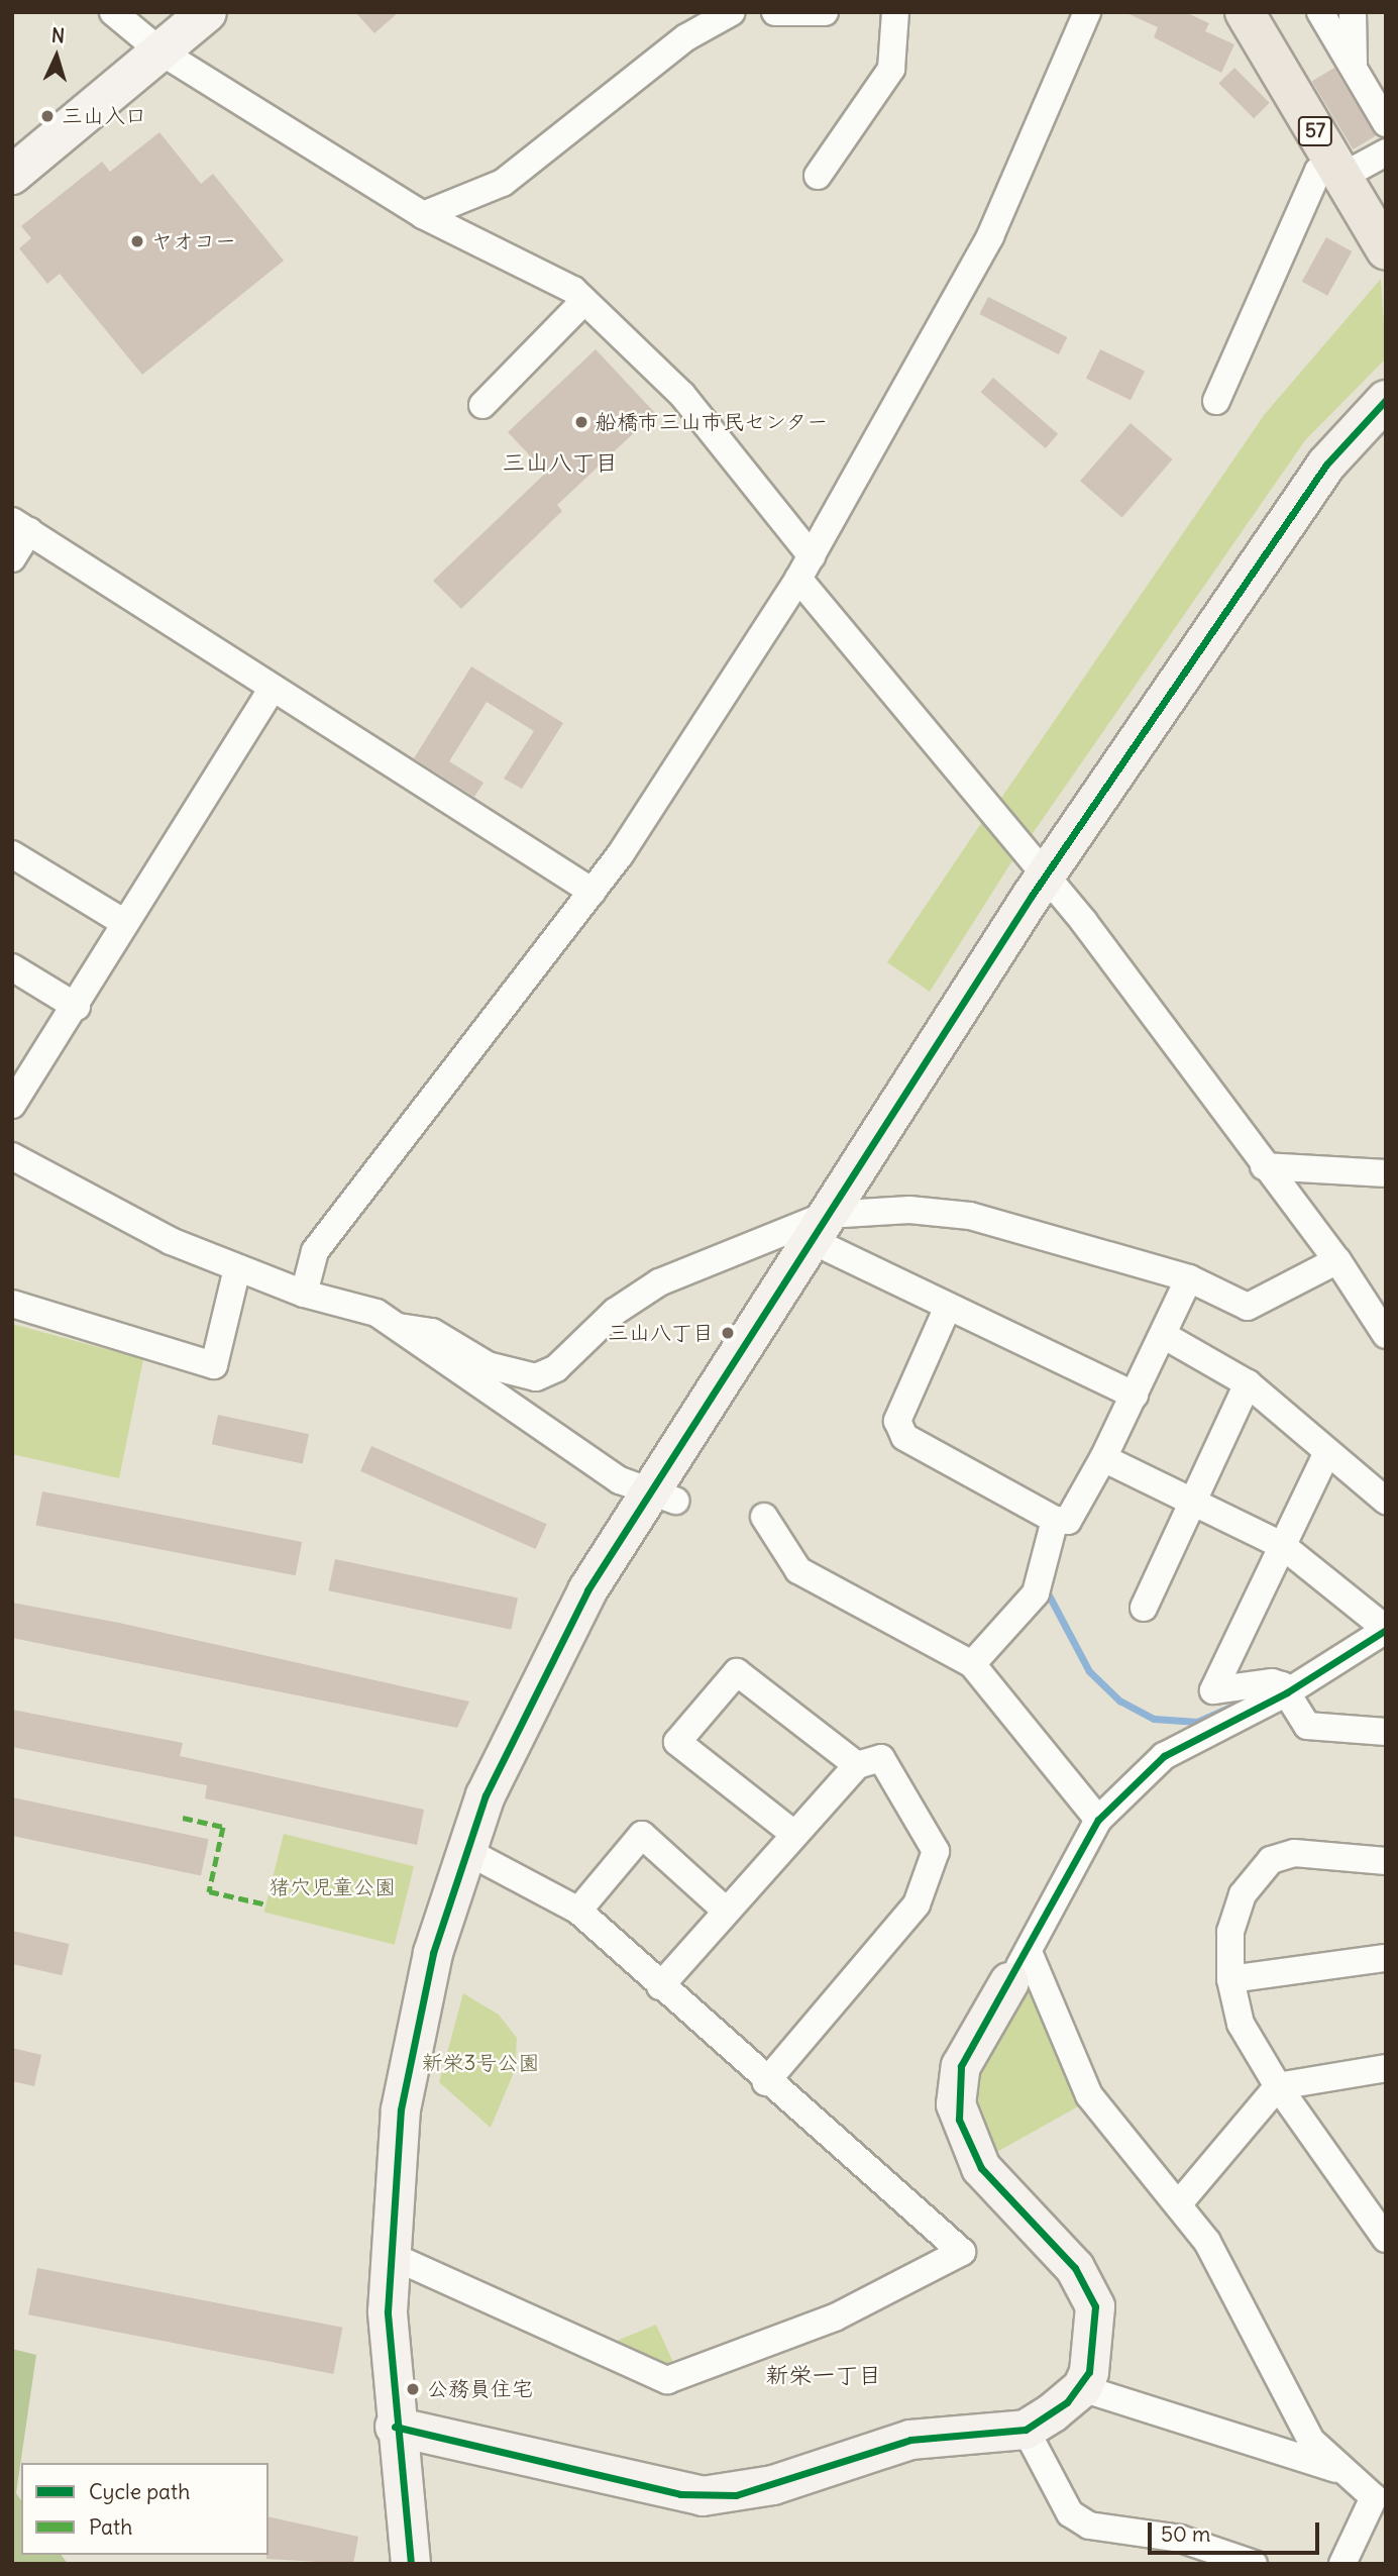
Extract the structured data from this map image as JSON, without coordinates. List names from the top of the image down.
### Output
{
  "streets": {
    "main road": ["57"]
  },
  "districts": ["三山八丁目", "新栄一丁目"],
  "parks": ["猪穴児童公園", "新栄3号公園"],
  "places": [
    "三山入口",
    "ヤオコー",
    "船橋市三山市民センター",
    "三山八丁目",
    "公務員住宅"
  ],
  "legend": ["Cycle path", "Path"],
  "scale_bar": "50 m",
  "north": "top"
}
